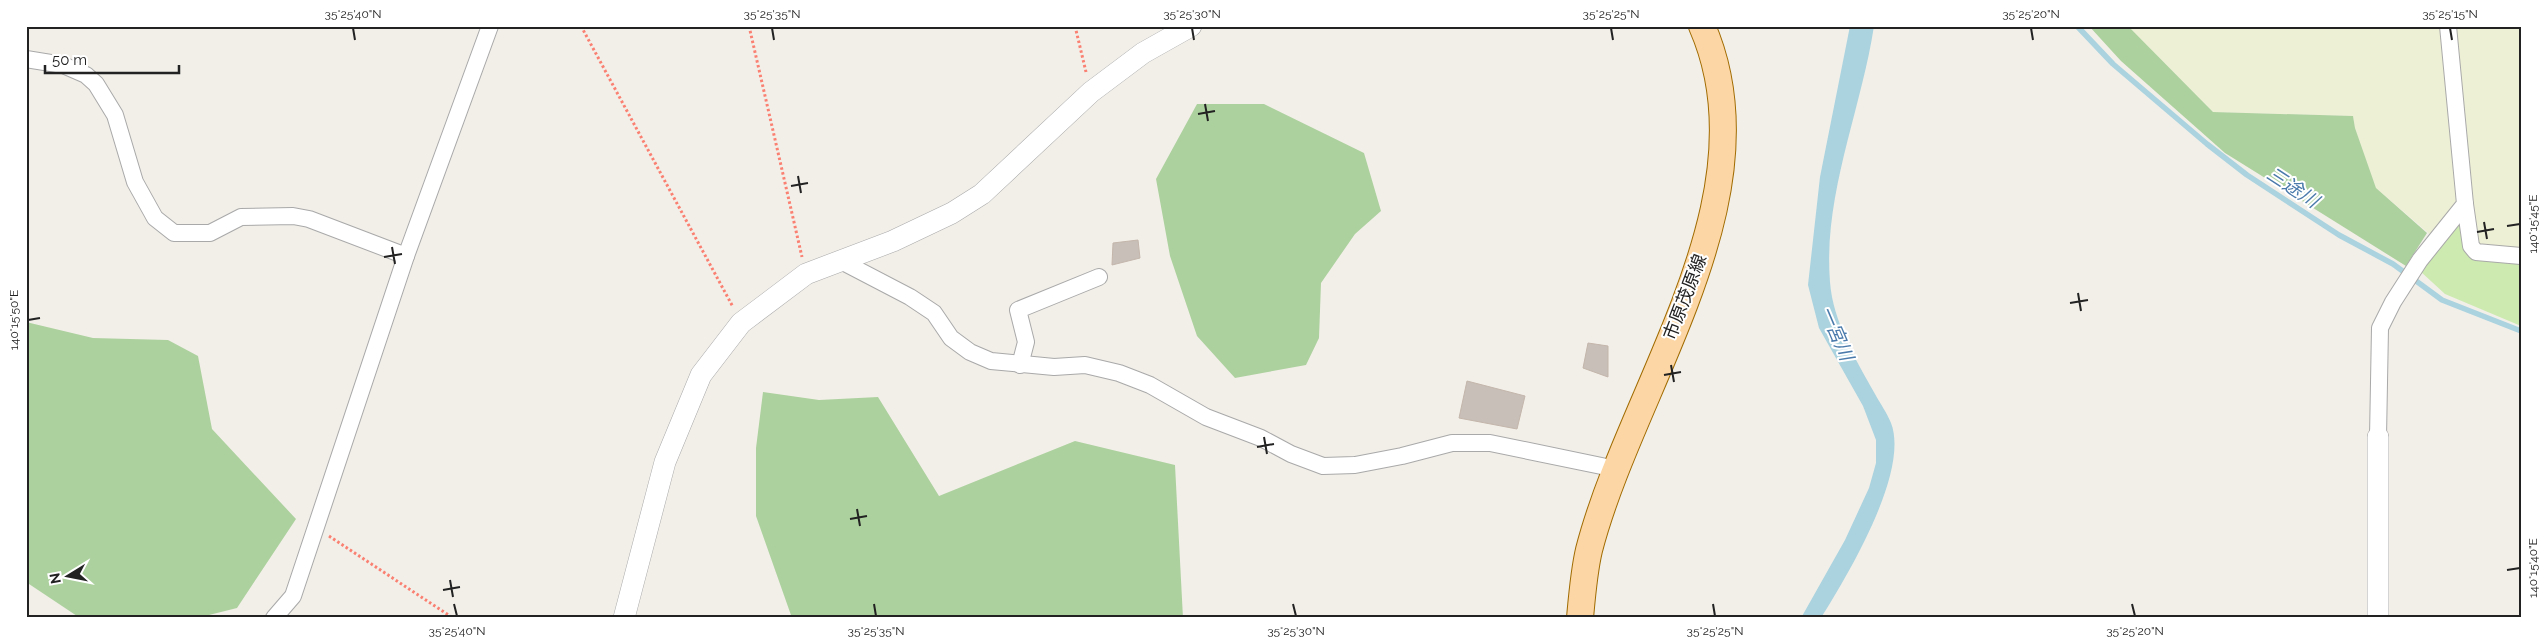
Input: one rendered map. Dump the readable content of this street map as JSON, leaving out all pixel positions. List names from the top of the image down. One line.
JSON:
{"streets":{"main road":["市原茂原線"]},"water":["三途川","一宮川"],"scale_bar":"50 m","north":"left","coordinates":["35°25'40\"N","35°25'35\"N","35°25'30\"N","35°25'25\"N","35°25'20\"N","35°25'15\"N","140°15'45\"E","140°15'50\"E","140°15'40\"E"]}
